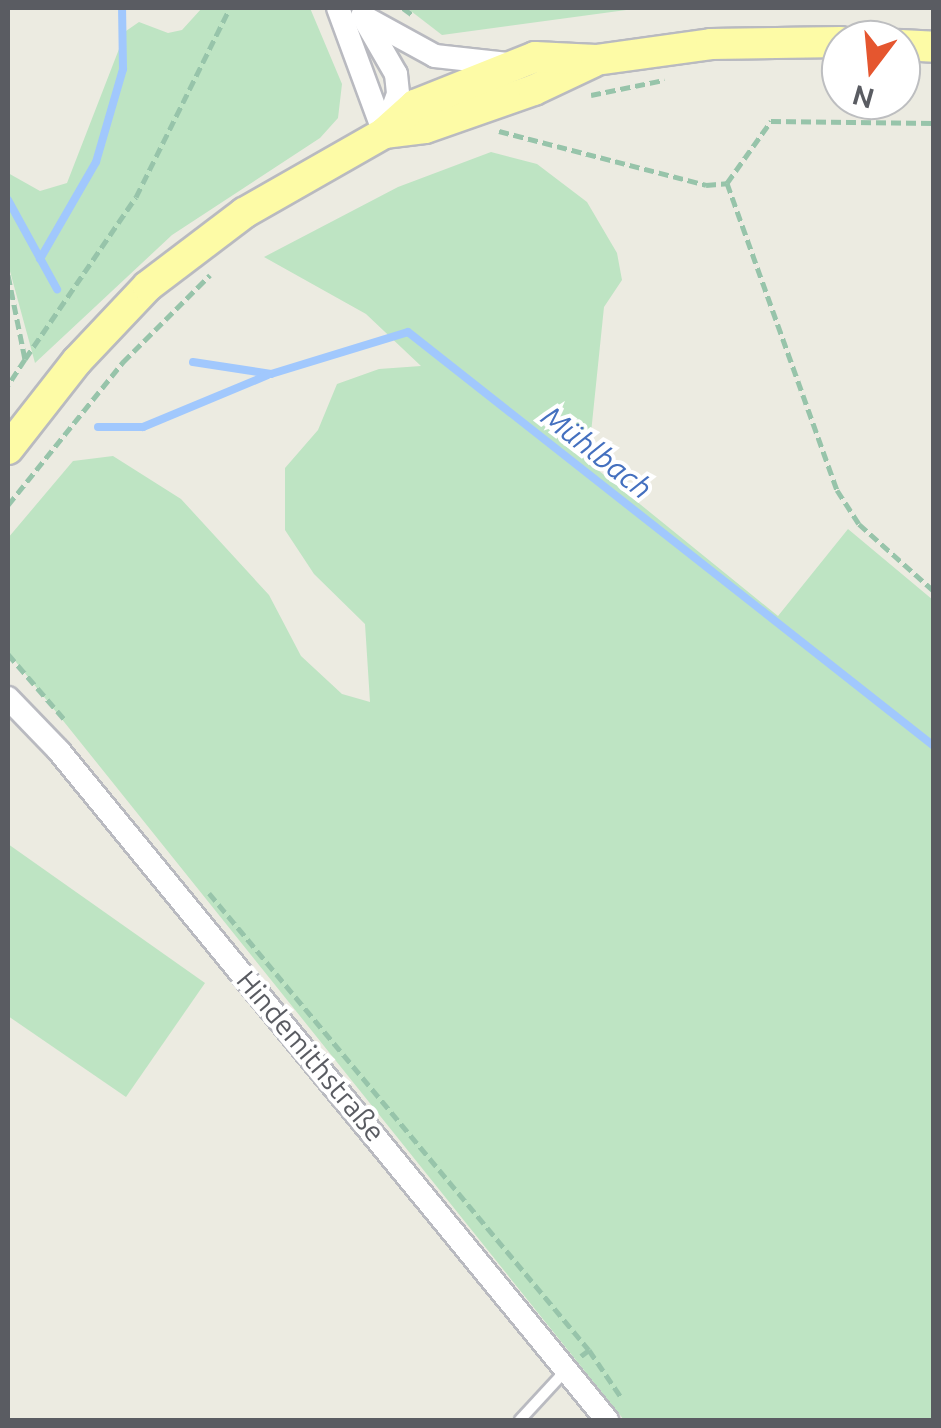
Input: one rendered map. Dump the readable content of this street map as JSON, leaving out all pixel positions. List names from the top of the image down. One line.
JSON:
{"streets":{"street":["Hindemithstraße"]},"water":["Mühlbach"],"north":"bottom"}
